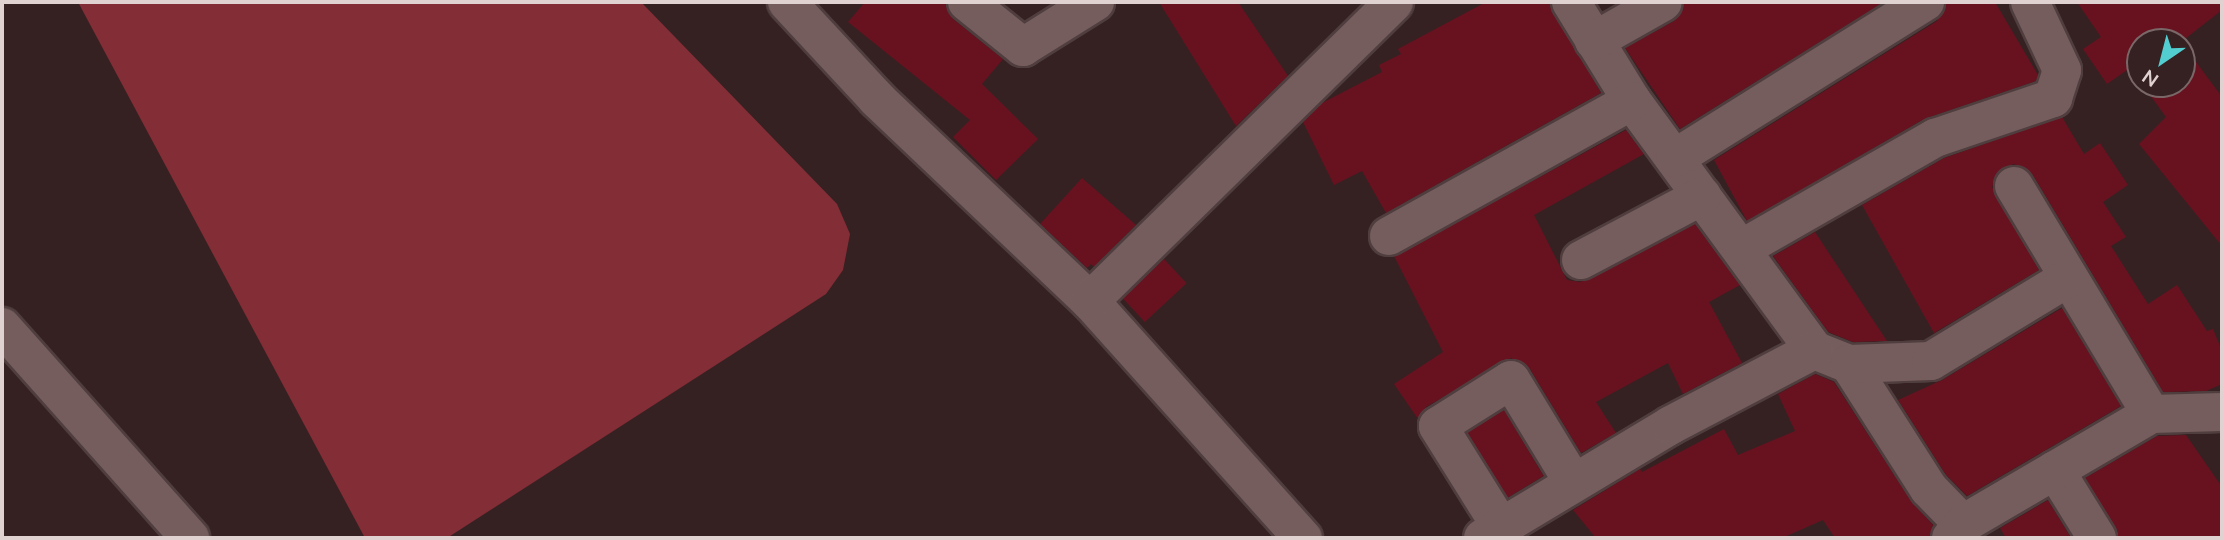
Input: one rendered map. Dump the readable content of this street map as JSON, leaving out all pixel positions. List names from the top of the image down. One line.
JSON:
{"north":"bottom left"}
